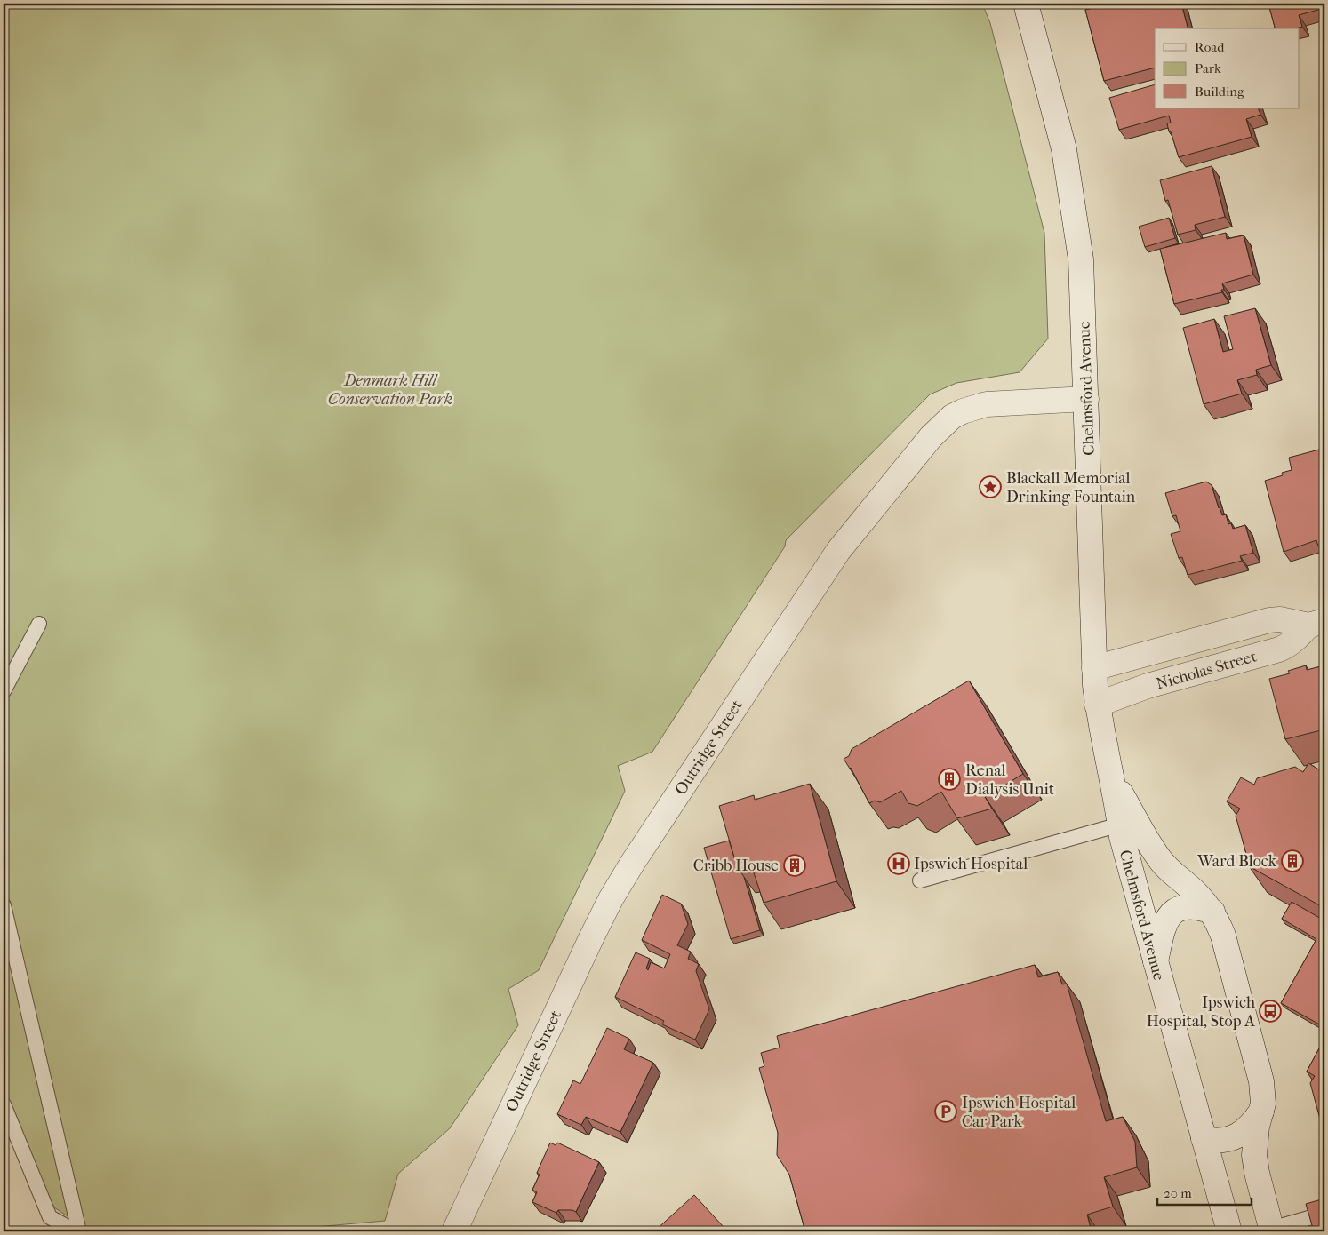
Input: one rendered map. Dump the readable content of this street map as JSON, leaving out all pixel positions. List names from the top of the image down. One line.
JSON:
{"streets":{"street":["Chelmsford Avenue","Nicholas Street","Outridge Street"]},"crossings":[["Chelmsford Avenue","Nicholas Street"],["Chelmsford Avenue","Outridge Street"]],"parks":["Denmark Hill Conservation Park"],"places":{"place":["Blackall Memorial Drinking Fountain"],"building":["Renal Dialysis Unit","Ward Block","Cribb House"],"hospital":["Ipswich Hospital"],"bus stop":["Ipswich Hospital, Stop A"],"parking":["Ipswich Hospital Car Park"]},"legend":["Road","Park","Building"],"scale_bar":"20 m"}
